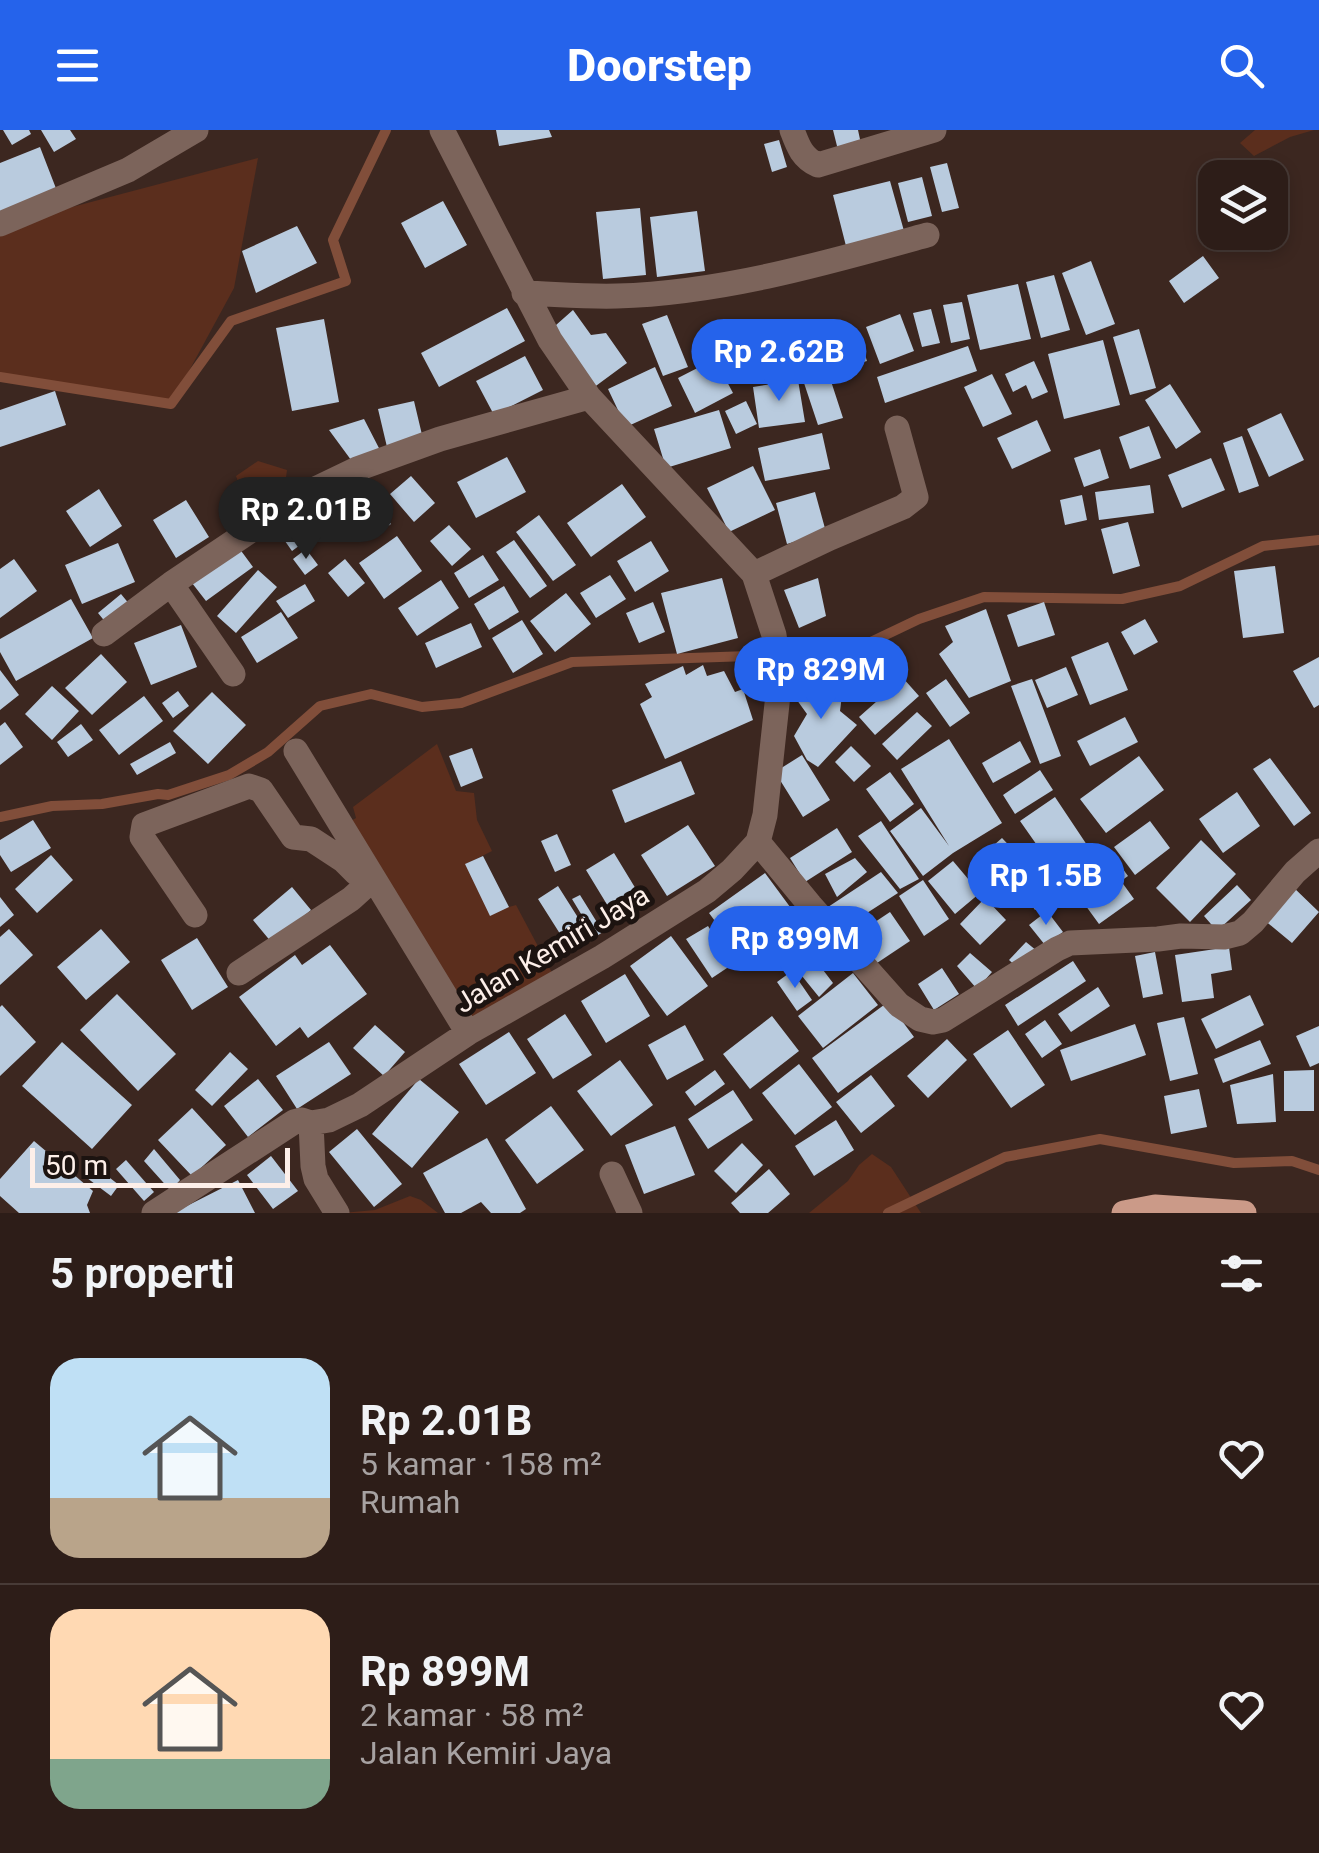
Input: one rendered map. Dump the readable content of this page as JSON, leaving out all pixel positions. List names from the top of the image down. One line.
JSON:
{"streets":{"street":["Jalan Kemiri Jaya"]},"scale_bar":"50 m","page":{"header":"Doorstep","price":["Rp 2.62B","Rp 2.01B","Rp 829M","Rp 1.5B","Rp 899M"],"scale":"50 m","heading":"5 properti","list":[{"name":"Rp 2.01B","note":"5 kamar · 158 m² · Rumah"},{"name":"Rp 899M","note":"2 kamar · 58 m² · Jalan Kemiri Jaya"}]}}
